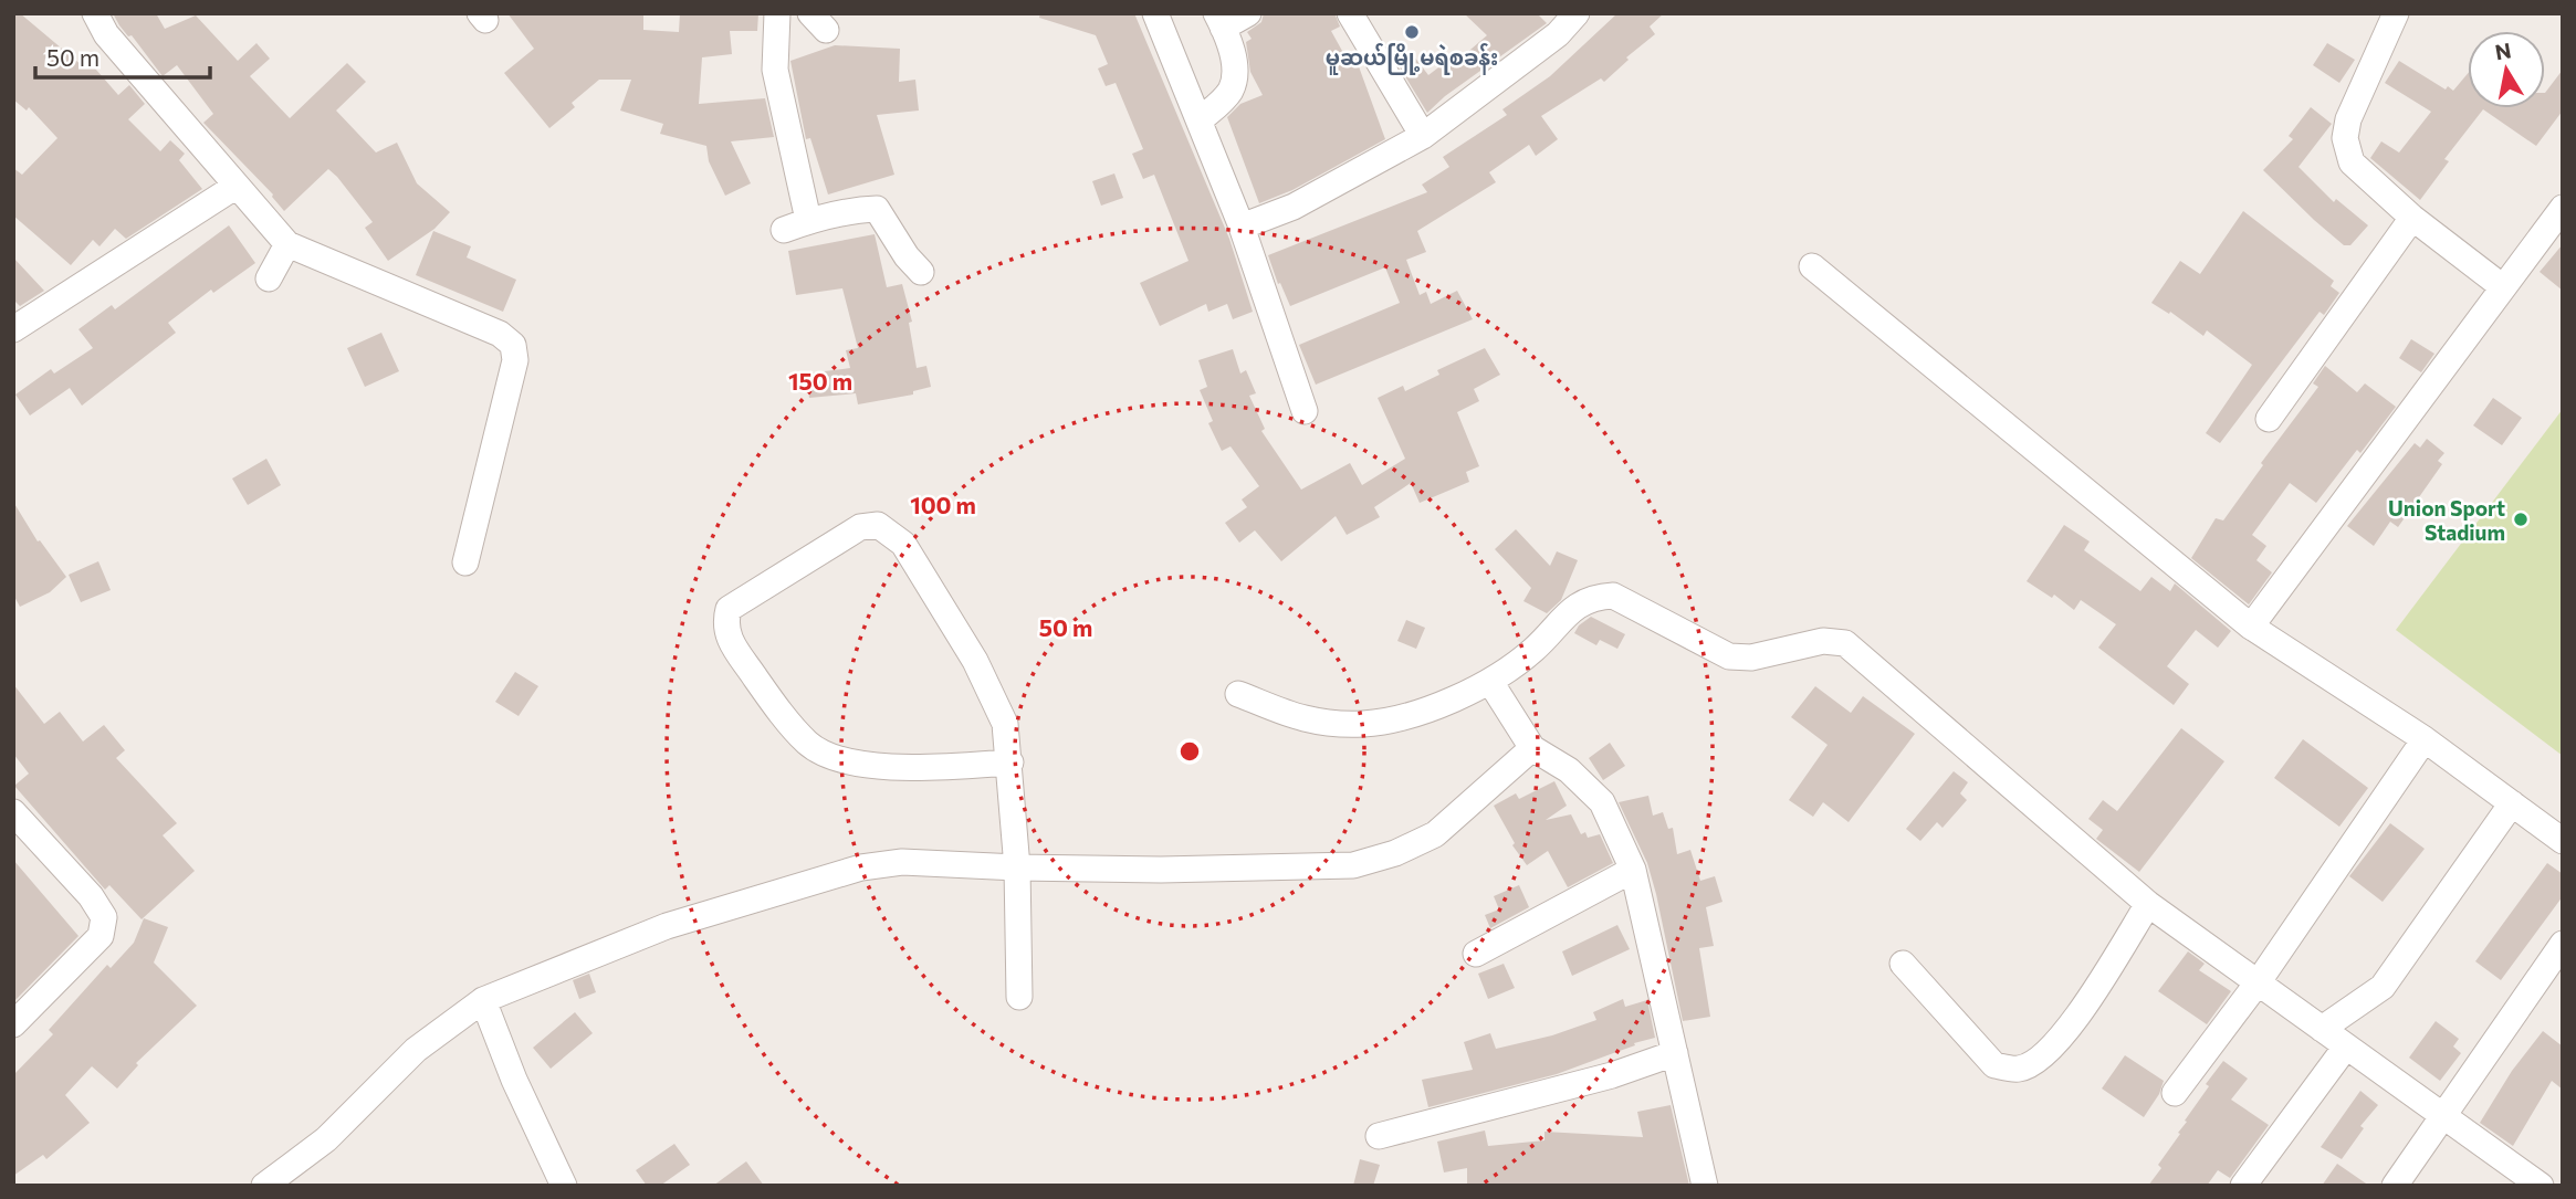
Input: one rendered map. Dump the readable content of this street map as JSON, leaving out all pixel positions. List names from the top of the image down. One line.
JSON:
{"places":["မူဆယ်မြို့မရဲစခန်း","Union Sport Stadium"],"scale_bar":"50 m","north":"top","rings":["150 m","100 m","50 m"]}
